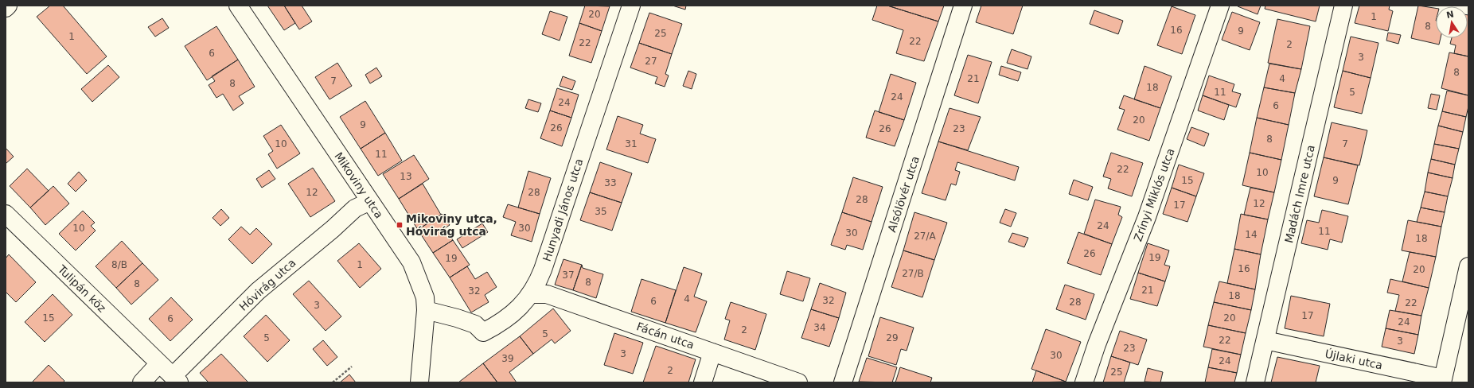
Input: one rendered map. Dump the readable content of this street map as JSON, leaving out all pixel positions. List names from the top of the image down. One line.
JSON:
{"streets":{"street":["Mikoviny utca","Alsólövér utca","Madách Imre utca","Zrínyi Miklós utca","Hunyadi János utca","Hóvirág utca","Tulipán köz","Fácán utca","Újlaki utca"]},"crossings":[["Mikoviny utca","Hunyadi János utca"],["Mikoviny utca","Hóvirág utca"],["Madách Imre utca","Újlaki utca"],["Hunyadi János utca","Fácán utca"],["Hóvirág utca","Tulipán köz"]],"places":{"transit":["Mikoviny utca, Hóvirág utca"]},"house_numbers":["20","1","8","16","9","25","1","22","22","2","6","3","27","8","21","4","7","8","18","11","5","24","24","6","20","9","26","26","23","8","10","31","7","11","22","10","13","15","9","33","12","28","28","12","17","35","24","10","30","11","30","14","27/A","18","26","19","19","8/B","1","16","20","27/B","37","8","8","21","32","18","4","32","6","28","22","3","17","15","20","6","24","34","2","5","5","29","22","3","23","3","30","39","24","2","25"],"north":"top"}
